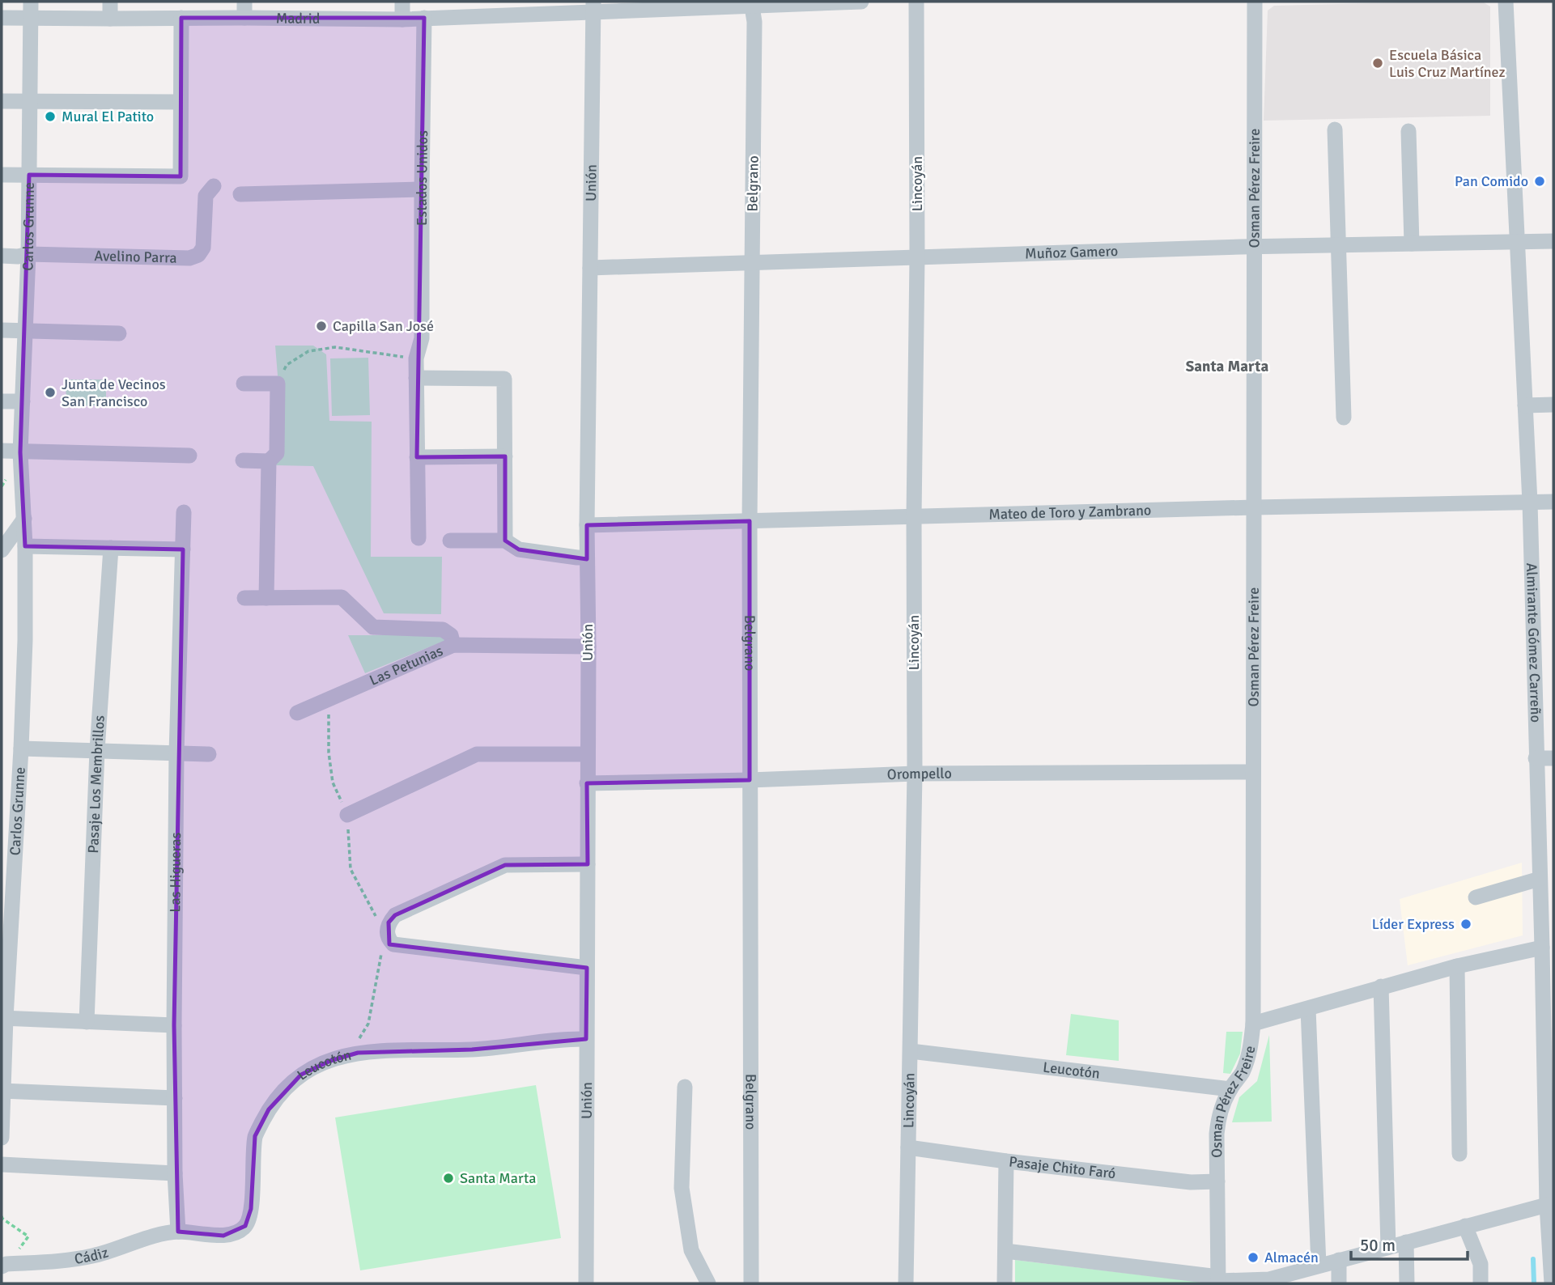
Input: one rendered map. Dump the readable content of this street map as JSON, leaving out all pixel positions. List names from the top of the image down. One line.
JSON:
{"streets":{"street":["Madrid","Estados Unidos","Unión","Belgrano","Lincoyán","Osman Pérez Freire","Carlos Grunne","Muñoz Gamero","Avelino Parra","Mateo de Toro y Zambrano","Almirante Gómez Carreño","Las Petunias","Orompello","Pasaje Los Membrillos","Las Higueras","Leucotón","Pasaje Chito Faró","Cádiz"]},"crossings":[["Madrid","Estados Unidos"],["Madrid","Unión"],["Madrid","Belgrano"],["Madrid","Carlos Grunne"],["Unión","Muñoz Gamero"],["Unión","Mateo de Toro y Zambrano"],["Unión","Las Petunias"],["Unión","Orompello"],["Unión","Leucotón"],["Belgrano","Muñoz Gamero"],["Belgrano","Mateo de Toro y Zambrano"],["Belgrano","Orompello"],["Lincoyán","Muñoz Gamero"],["Lincoyán","Mateo de Toro y Zambrano"],["Lincoyán","Orompello"],["Lincoyán","Leucotón"],["Lincoyán","Pasaje Chito Faró"],["Osman Pérez Freire","Muñoz Gamero"],["Osman Pérez Freire","Mateo de Toro y Zambrano"],["Osman Pérez Freire","Orompello"],["Osman Pérez Freire","Leucotón"],["Osman Pérez Freire","Pasaje Chito Faró"],["Carlos Grunne","Avelino Parra"],["Muñoz Gamero","Almirante Gómez Carreño"],["Mateo de Toro y Zambrano","Almirante Gómez Carreño"],["Las Higueras","Leucotón"],["Las Higueras","Cádiz"],["Leucotón","Cádiz"]],"districts":["Santa Marta"],"places":["Escuela Básica Luis Cruz Martínez","Mural El Patito","Pan Comido","Capilla San José","Junta de Vecinos San Francisco","Líder Express","Santa Marta","Almacén"],"scale_bar":"50 m"}
